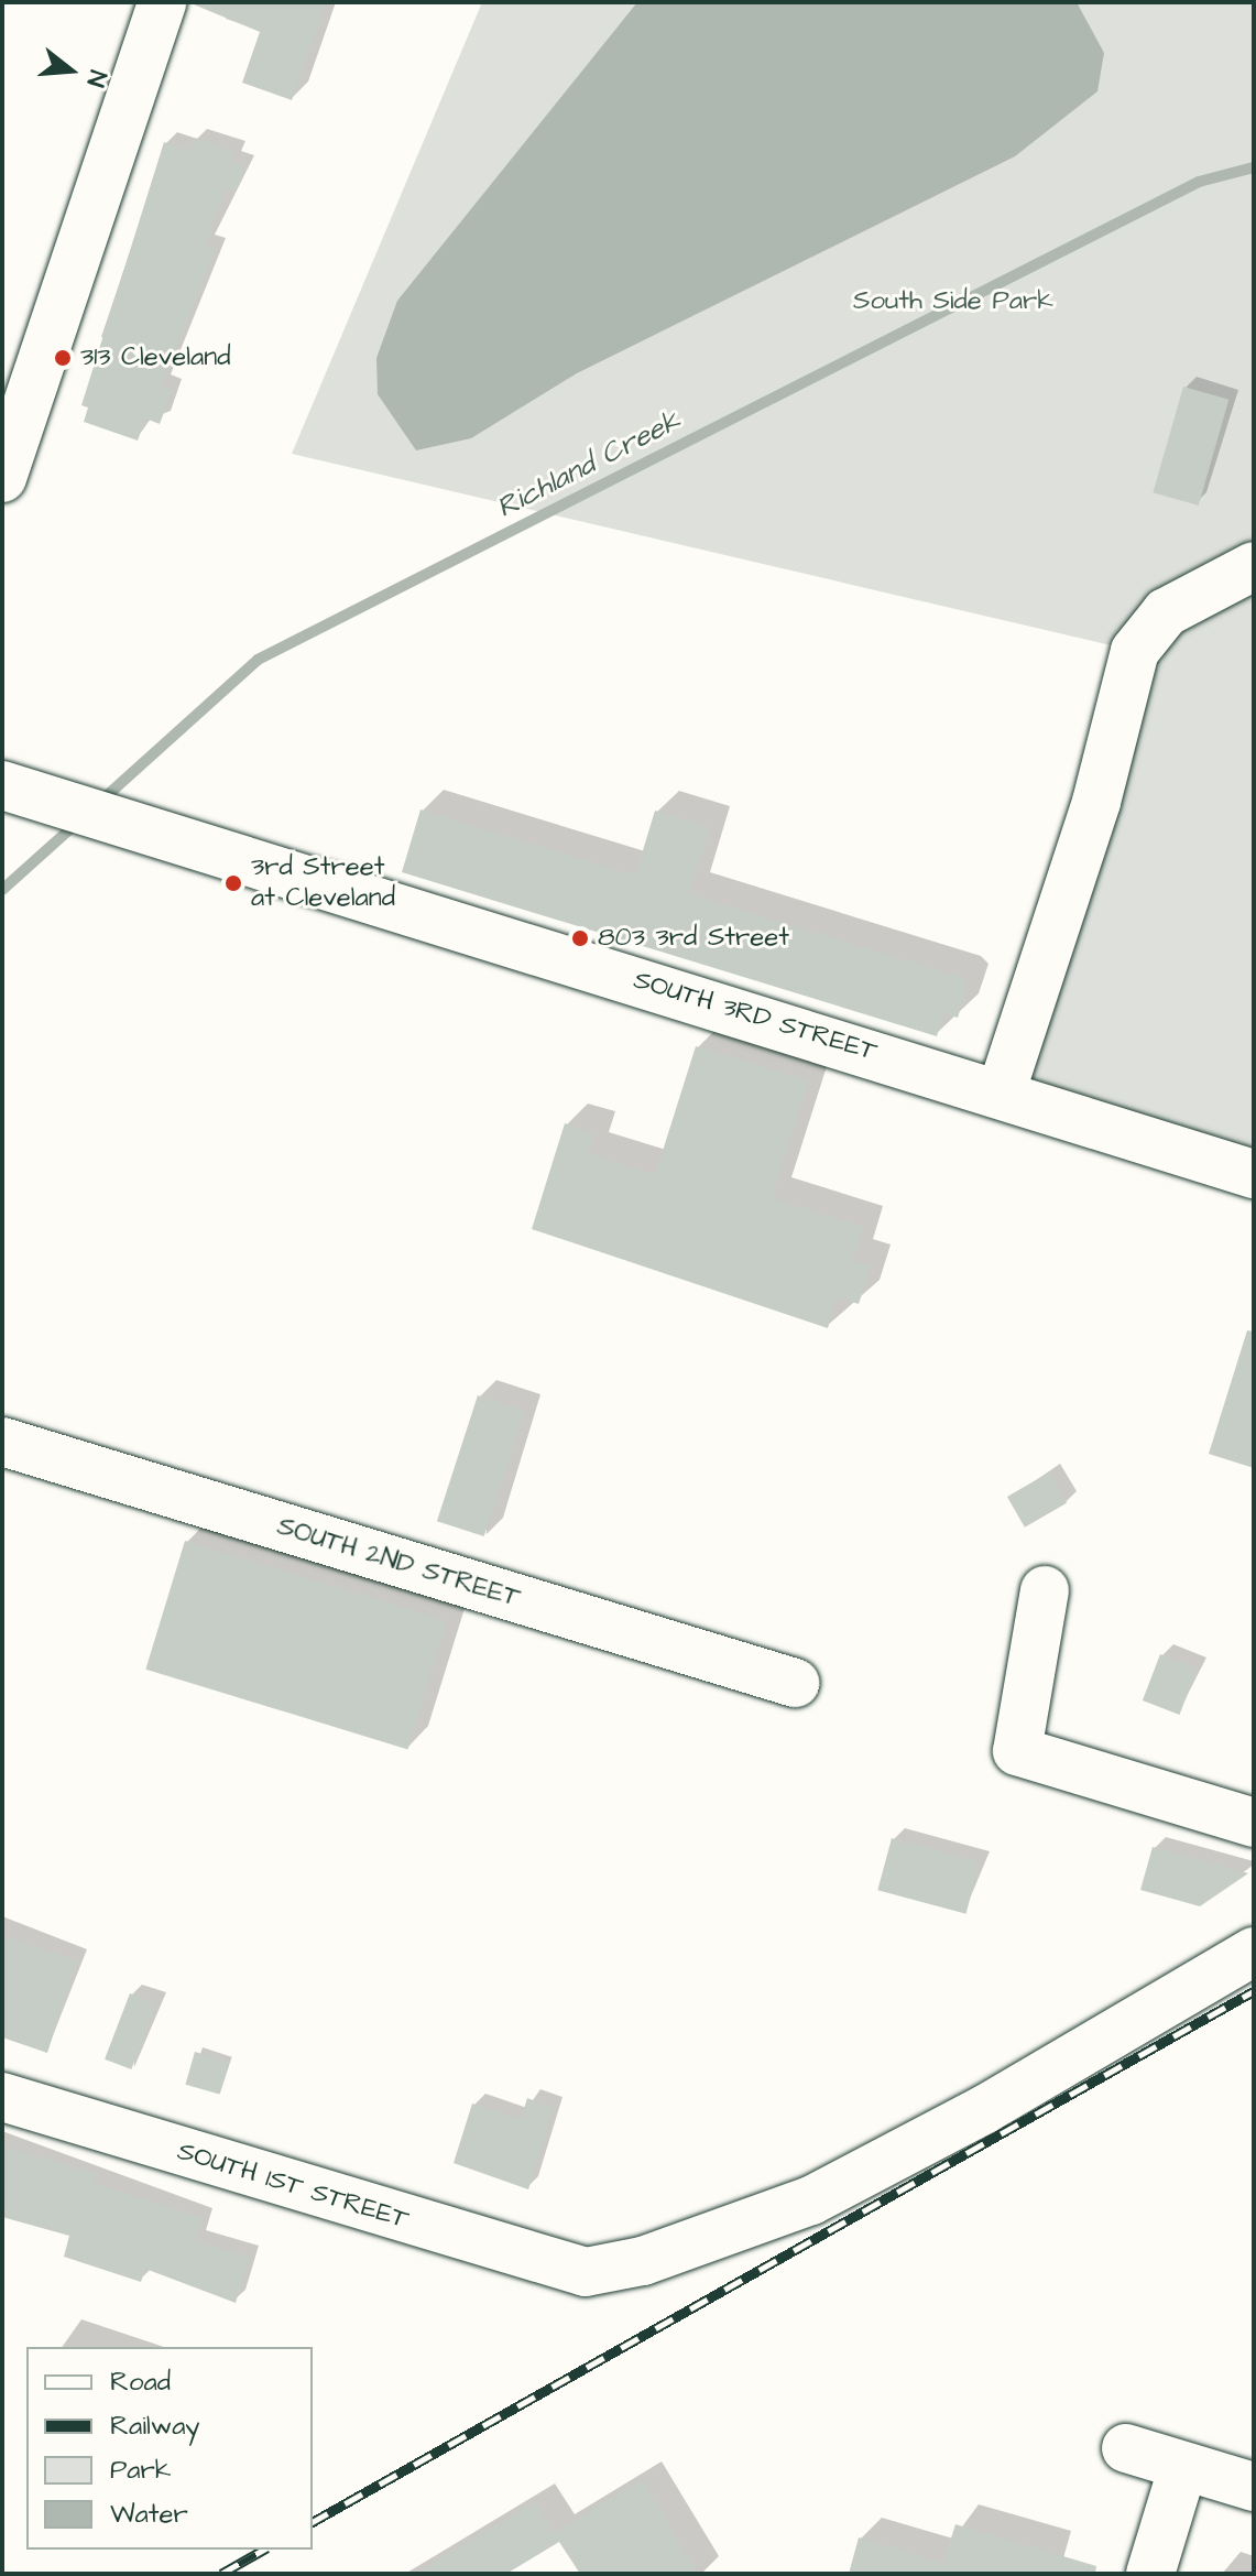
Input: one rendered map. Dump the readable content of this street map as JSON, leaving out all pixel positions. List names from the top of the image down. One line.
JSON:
{"streets":{"street":["SOUTH 3RD STREET","SOUTH 2ND STREET","SOUTH 1ST STREET"]},"water":["Richland Creek"],"parks":["South Side Park"],"places":["313 Cleveland","3rd Street at Cleveland","803 3rd Street"],"legend":["Road","Railway","Park","Water"],"north":"right"}
